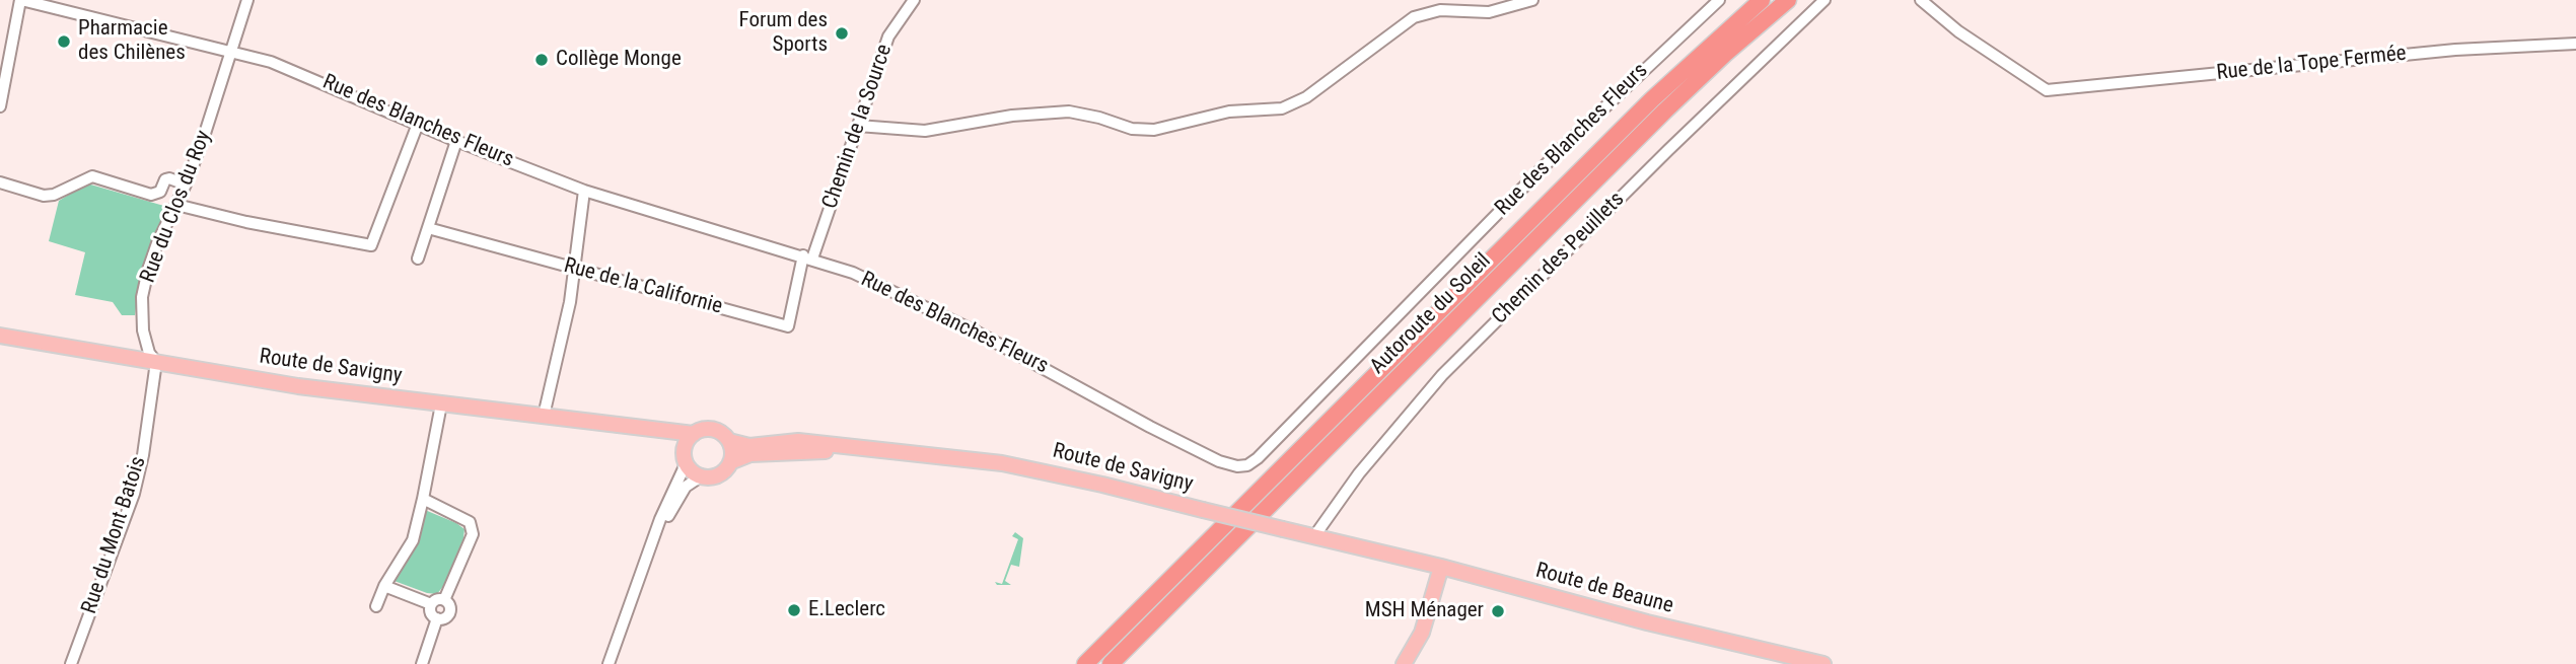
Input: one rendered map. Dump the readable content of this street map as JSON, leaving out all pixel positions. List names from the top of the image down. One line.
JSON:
{"streets":{"highway":["Autoroute du Soleil"],"main road":["Route de Savigny","Route de Beaune"],"street":["Rue de la Tope Fermée","Rue des Blanches Fleurs","Chemin de la Source","Rue du Clos du Roy","Chemin des Peuillets","Rue de la Californie","Rue du Mont Batois"]},"crossings":[["Rue des Blanches Fleurs","Chemin de la Source"],["Rue des Blanches Fleurs","Rue du Clos du Roy"],["Rue des Blanches Fleurs","Rue de la Californie"],["Chemin de la Source","Rue de la Californie"],["Rue du Clos du Roy","Route de Savigny"],["Rue du Clos du Roy","Rue du Mont Batois"],["Chemin des Peuillets","Route de Savigny"],["Route de Savigny","Rue du Mont Batois"],["Route de Savigny","Route de Beaune"]],"places":["Forum des Sports","Pharmacie des Chilènes","Collège Monge","E.Leclerc","MSH Ménager"]}
